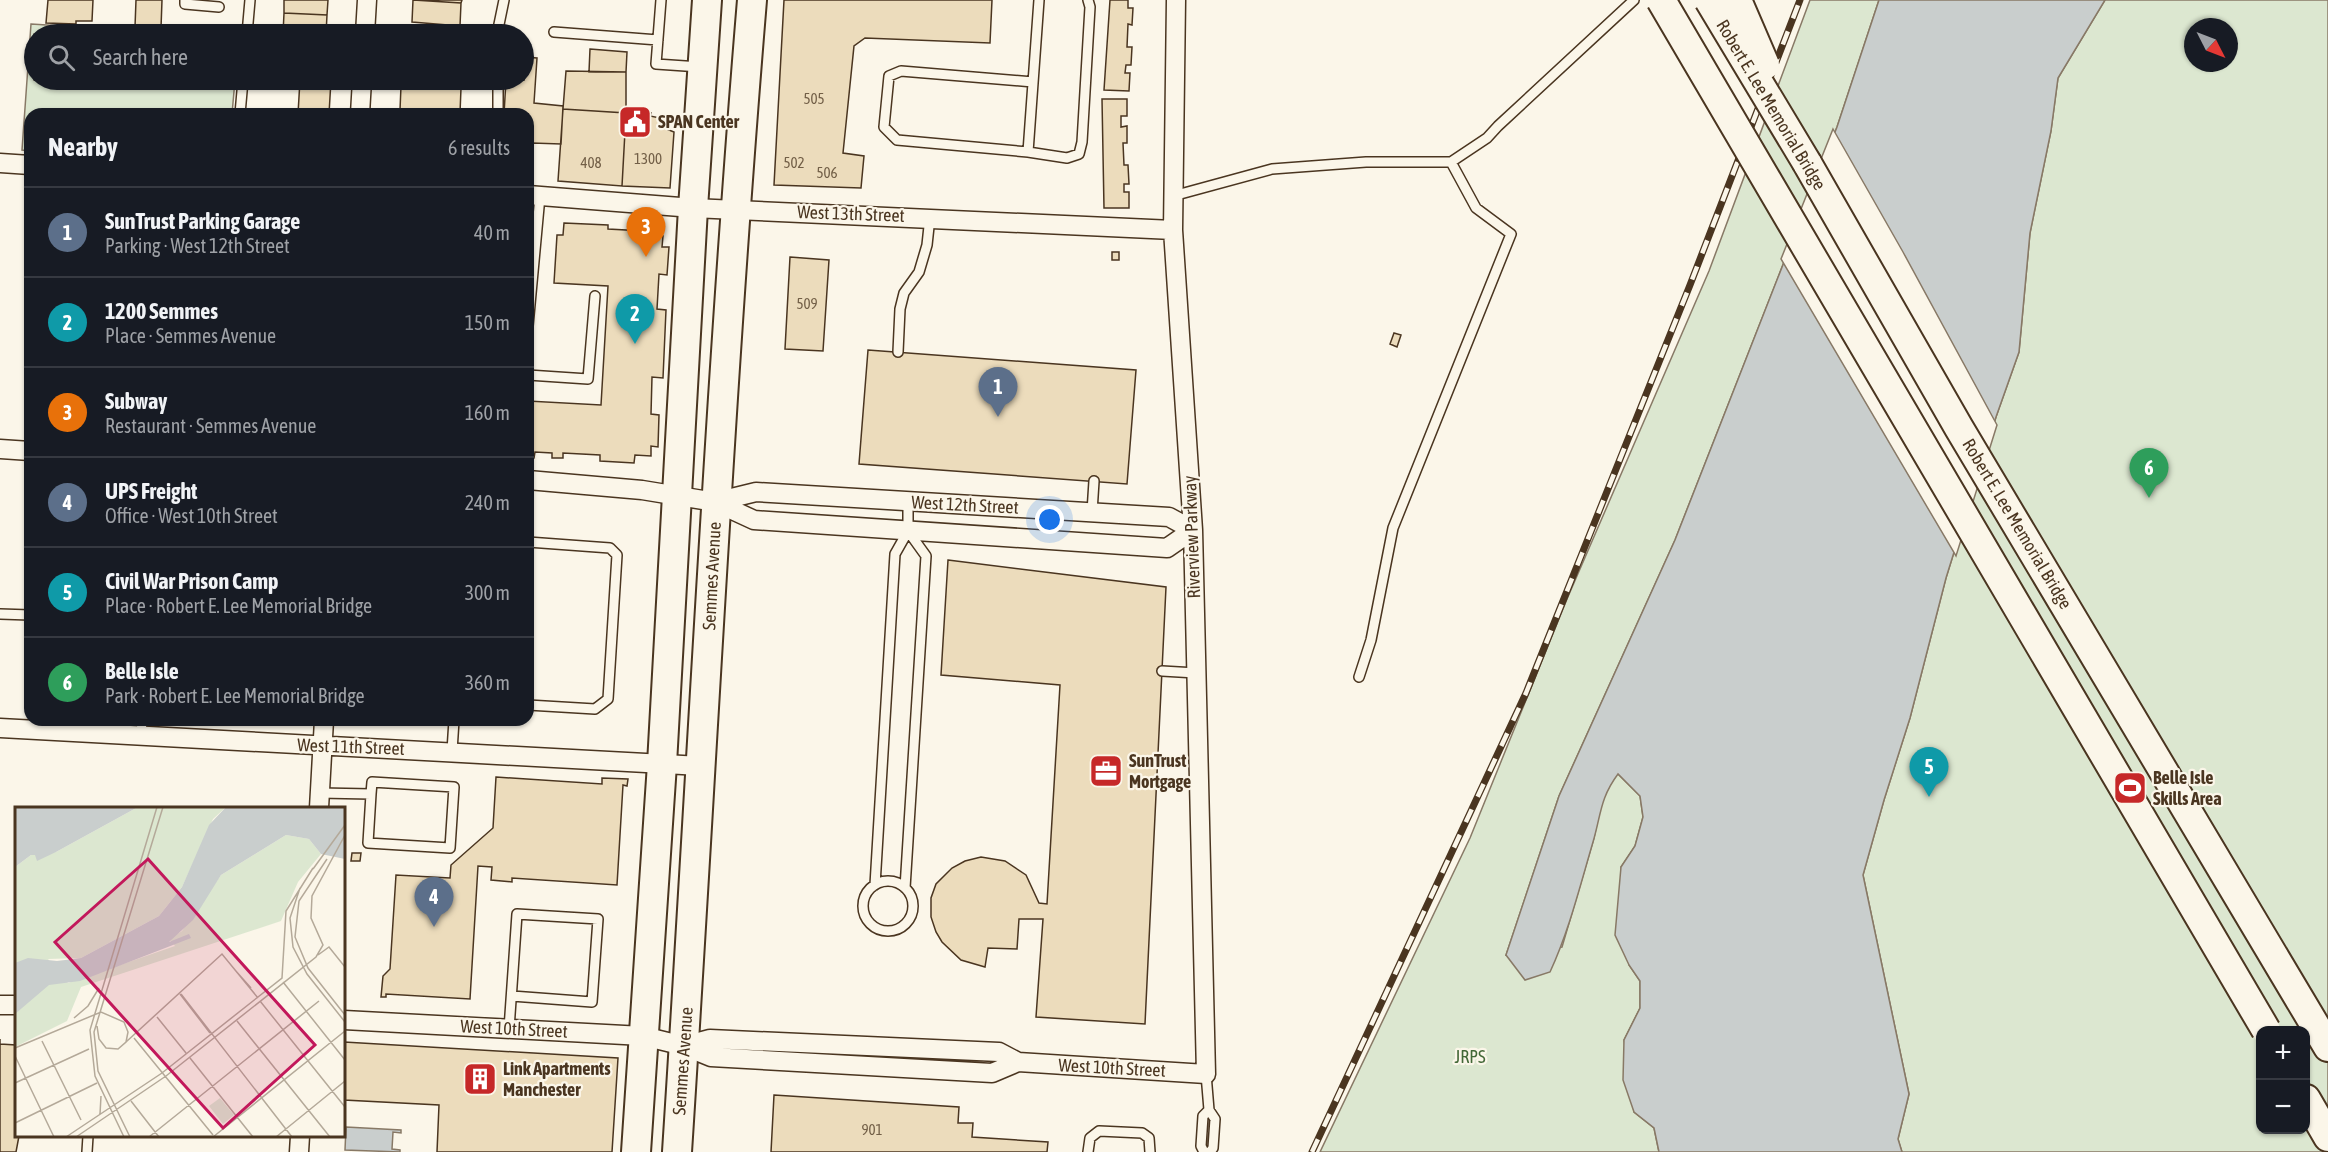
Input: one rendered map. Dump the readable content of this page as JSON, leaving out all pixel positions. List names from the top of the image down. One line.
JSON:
{"streets":{"main road":["Robert E. Lee Memorial Bridge","Semmes Avenue"],"street":["West 13th Street","West 12th Street","Riverview Parkway","West 11th Street","West 10th Street"]},"crossings":[["West 13th Street","Riverview Parkway"],["West 13th Street","Semmes Avenue"],["West 12th Street","Riverview Parkway"],["West 12th Street","Semmes Avenue"],["Riverview Parkway","West 10th Street"],["Semmes Avenue","West 11th Street"],["Semmes Avenue","West 10th Street"]],"parks":["JRPS"],"places":{"public building":["SPAN Center"],"office":["SunTrust Mortgage"],"sports":["Belle Isle Skills Area"],"building":["Link Apartments Manchester"]},"house_numbers":["505","1300","408","502","506","509","901"],"north":"bottom right","page":{"search":"Search here","heading":["Nearby","6 results"],"list":[{"mark":"1","name":"SunTrust Parking Garage","note":"Parking · West 12th Street","value":"40 m"},{"mark":"2","name":"1200 Semmes","note":"Place · Semmes Avenue","value":"150 m"},{"mark":"3","name":"Subway","note":"Restaurant · Semmes Avenue","value":"160 m"},{"mark":"4","name":"UPS Freight","note":"Office · West 10th Street","value":"240 m"},{"mark":"5","name":"Civil War Prison Camp","note":"Place · Robert E. Lee Memorial Bridge","value":"300 m"},{"mark":"6","name":"Belle Isle","note":"Park · Robert E. Lee Memorial Bridge","value":"360 m"}],"pins":["3","2","1","6","5","4"],"map_buttons":["+","−"]}}
